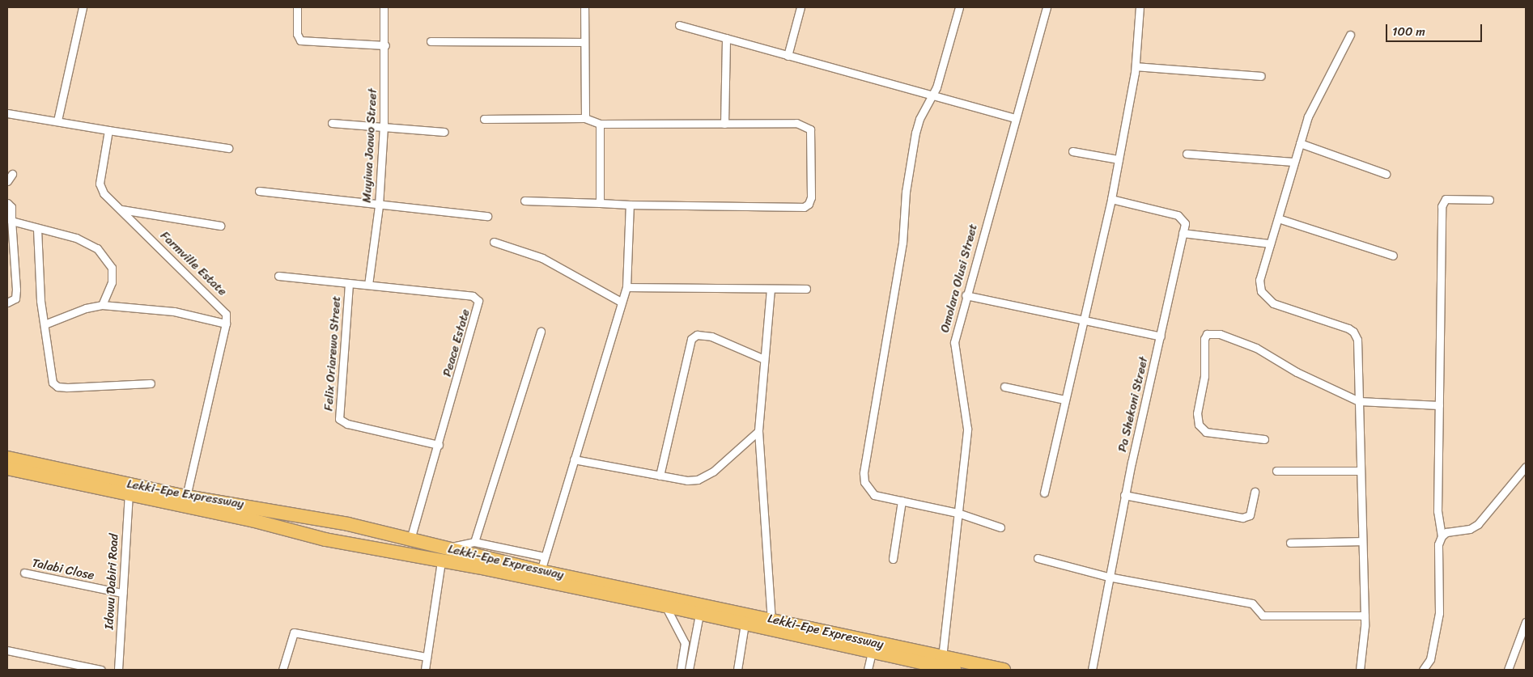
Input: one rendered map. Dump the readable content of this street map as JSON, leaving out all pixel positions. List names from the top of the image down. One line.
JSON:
{"streets":{"highway":["Lekki-Epe Expressway"],"street":["Muyiwa Joawo Street","Farmville Estate","Omolara Olusi Street","Peace Estate","Felix Oriarewo Street","Pa Shekoni Street","Talabi Close","Idowu Dabiri Road"]},"crossings":[["Muyiwa Joawo Street","Peace Estate"],["Omolara Olusi Street","Lekki-Epe Expressway"],["Peace Estate","Felix Oriarewo Street"],["Peace Estate","Lekki-Epe Expressway"],["Lekki-Epe Expressway","Idowu Dabiri Road"],["Talabi Close","Idowu Dabiri Road"]],"scale_bar":"100 m"}
